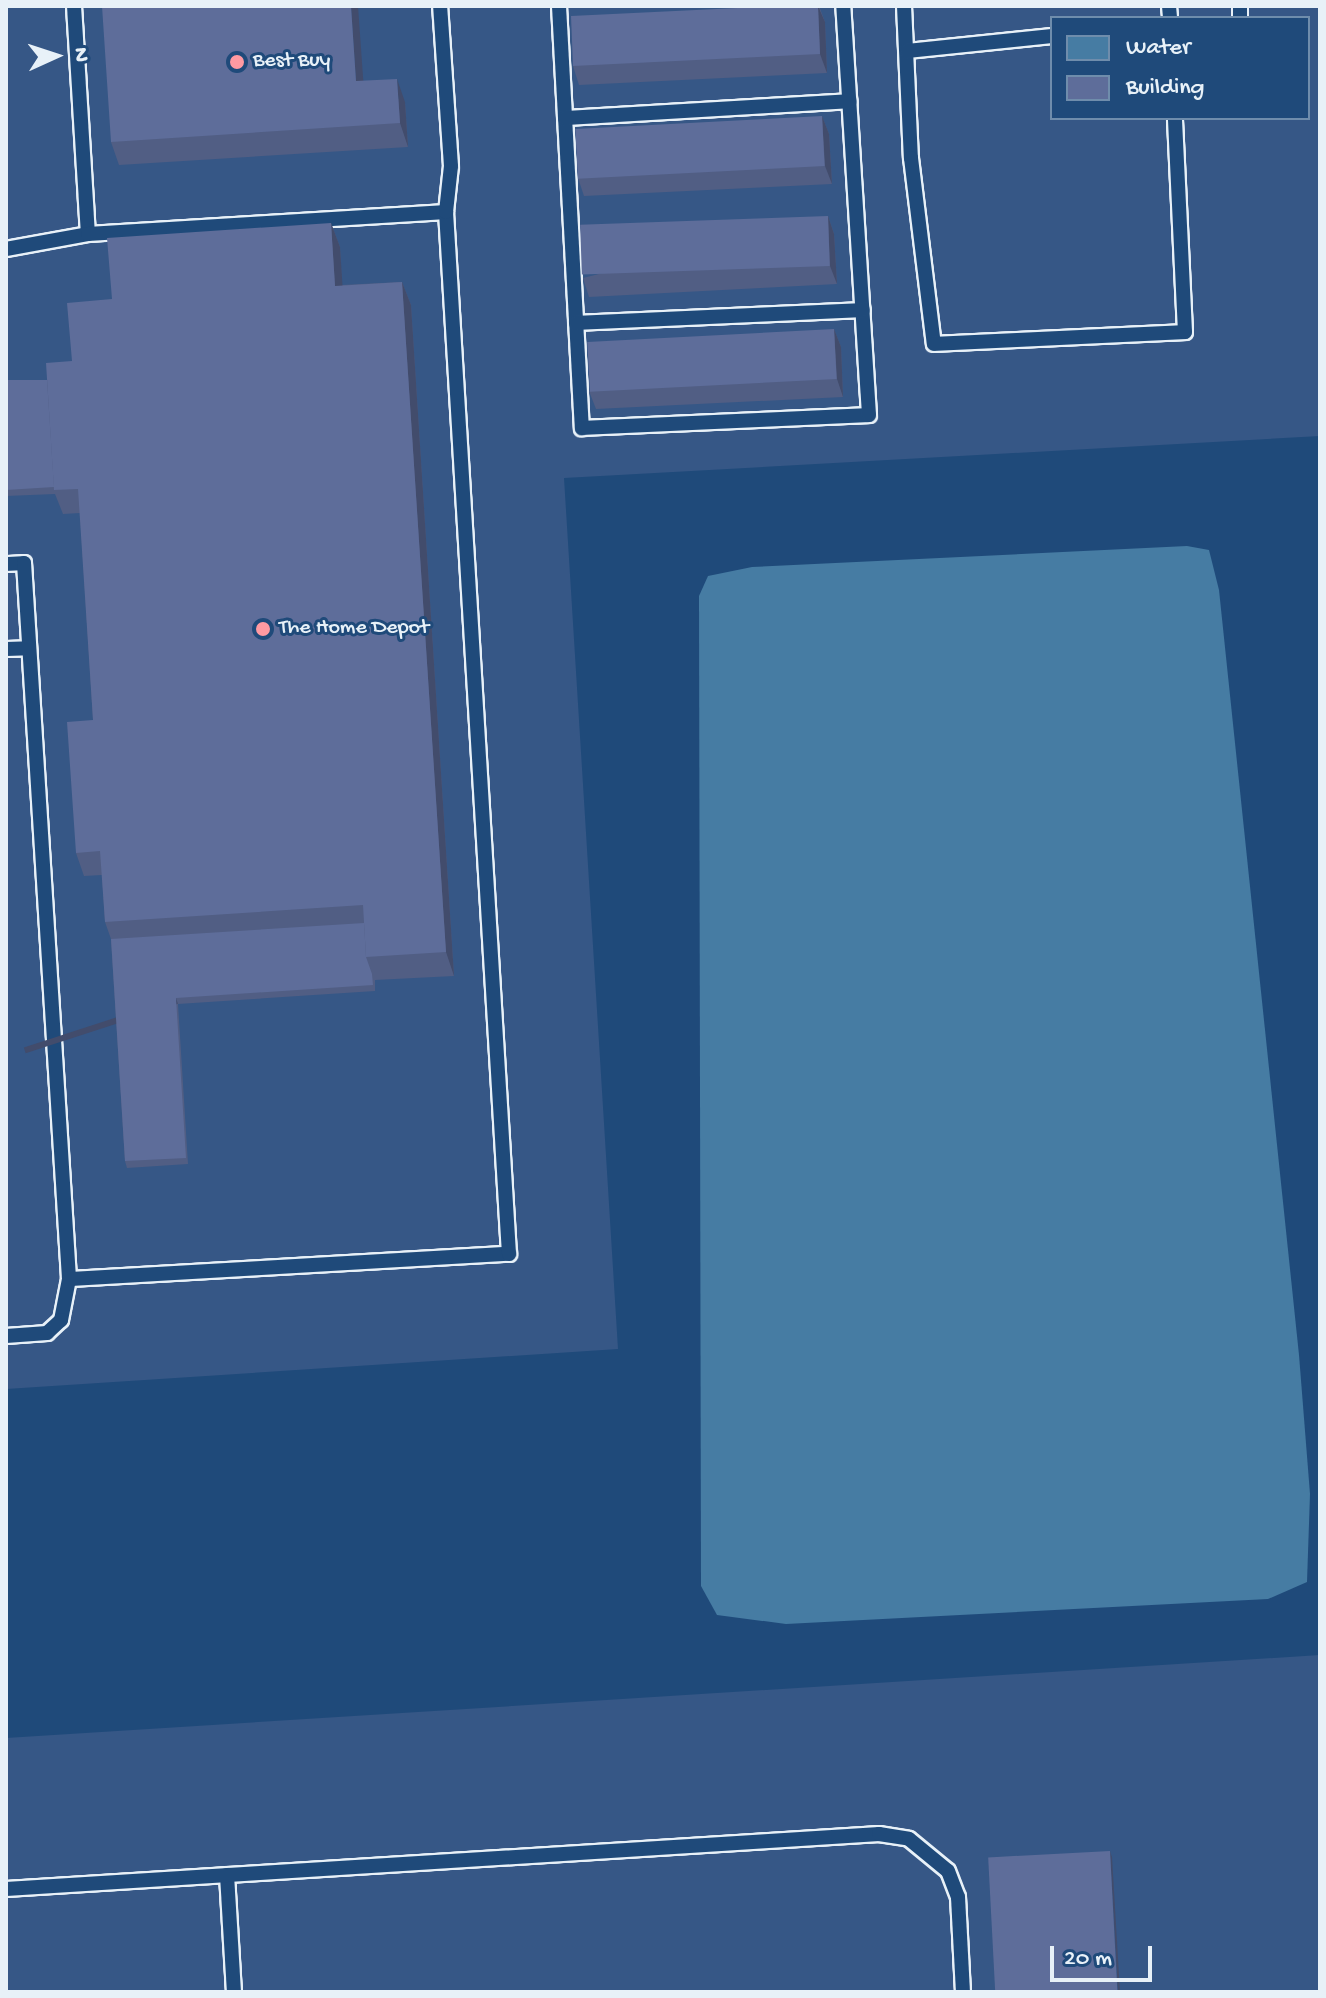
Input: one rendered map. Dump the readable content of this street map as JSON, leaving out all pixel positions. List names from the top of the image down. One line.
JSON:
{"places":["Best Buy","The Home Depot"],"legend":["Water","Building"],"scale_bar":"20 m","north":"right"}
